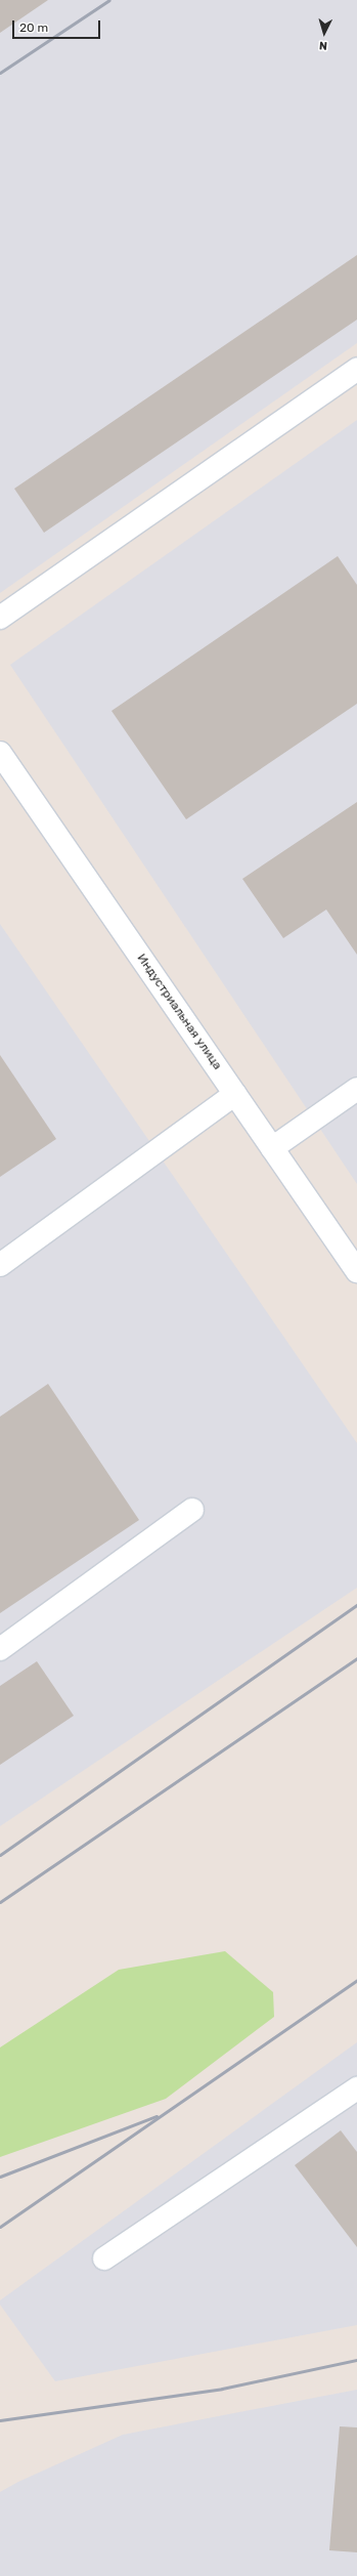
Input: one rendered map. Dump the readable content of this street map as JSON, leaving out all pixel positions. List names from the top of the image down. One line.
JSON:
{"streets":{"street":["Индустриальная улица"]},"scale_bar":"20 m","north":"bottom"}
